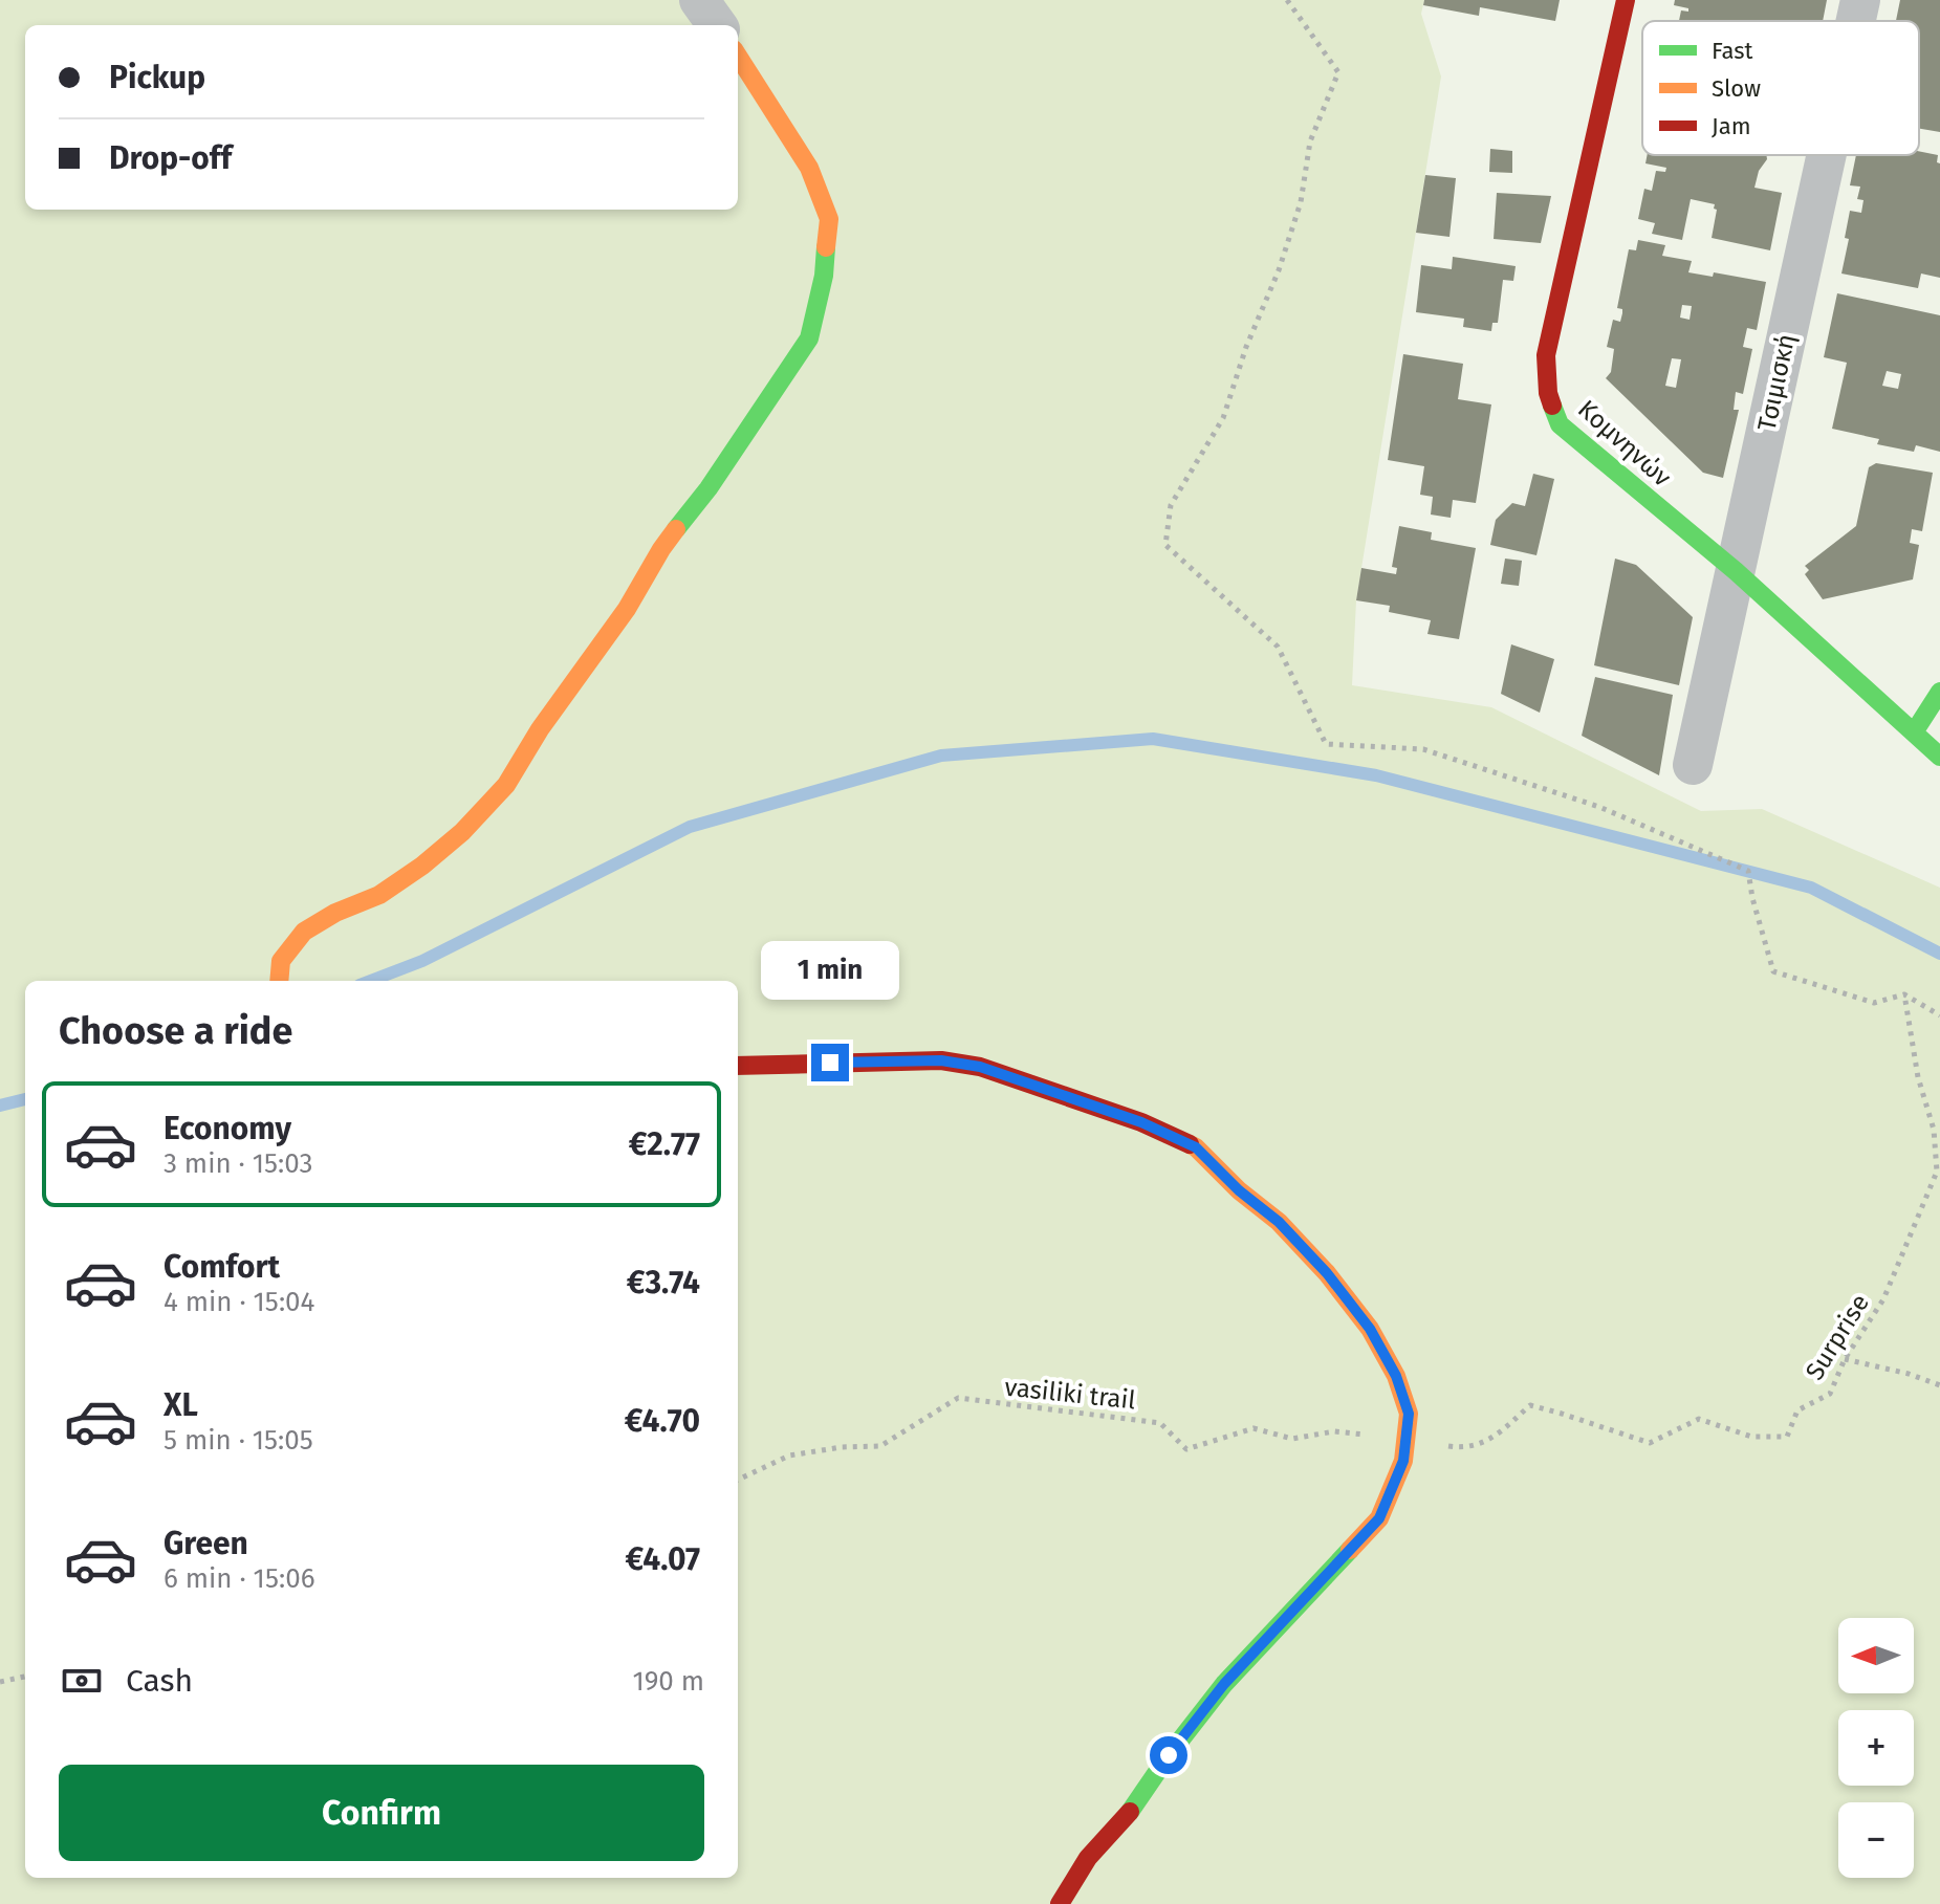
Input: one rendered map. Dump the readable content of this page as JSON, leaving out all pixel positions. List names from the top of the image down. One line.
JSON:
{"streets":{"street":["Τσιμισκή","Κομνηνών"],"path":["Surprise","vasiliki trail"]},"crossings":[["Τσιμισκή","Κομνηνών"],["Surprise","vasiliki trail"]],"legend":["Fast","Slow","Jam"],"north":"left","page":{"banner":["Pickup","Drop-off"],"bubble":"1 min","heading":"Choose a ride","list":[{"name":"Economy","note":"3 min · 15:03","value":"€2.77"},{"name":"Comfort","note":"4 min · 15:04","value":"€3.74"},{"name":"XL","note":"5 min · 15:05","value":"€4.70"},{"name":"Green","note":"6 min · 15:06","value":"€4.07"}],"map_buttons":["+","−"],"pay":["Cash","190 m"],"buttons":"Confirm"}}
